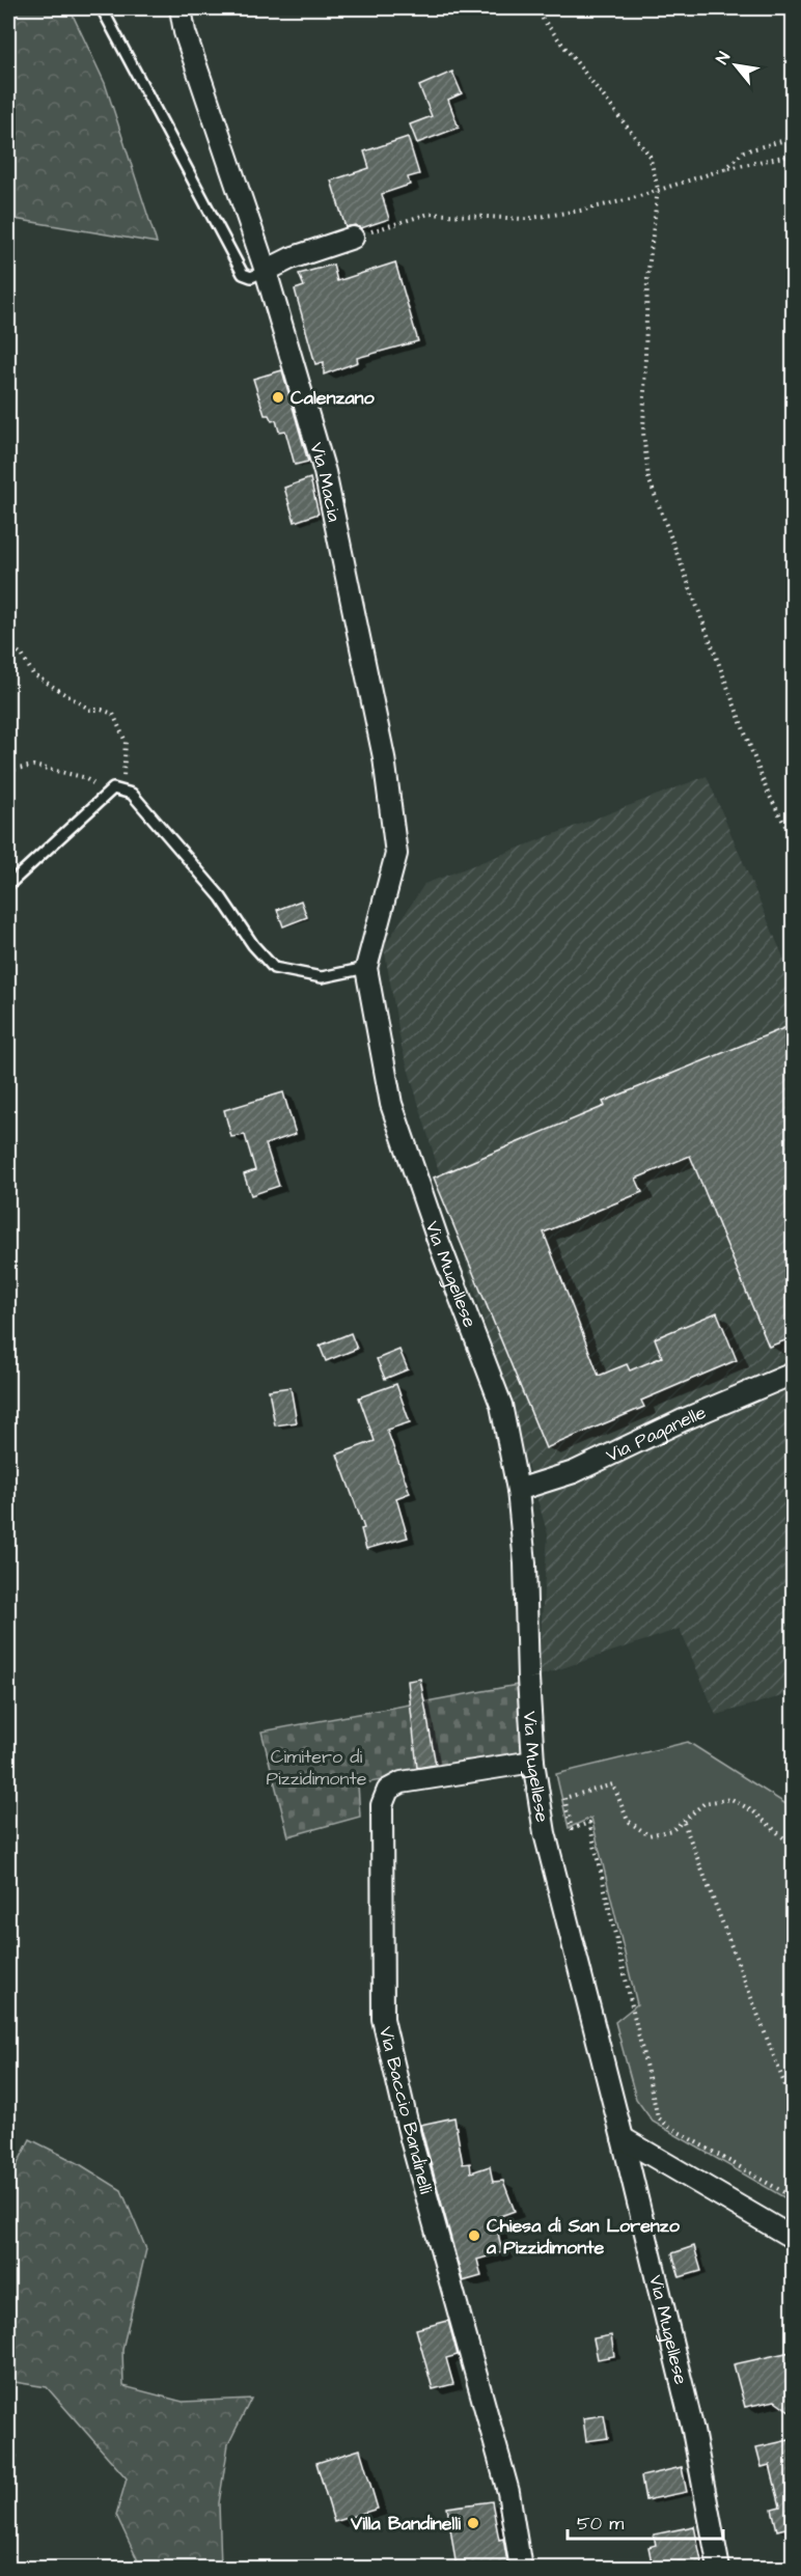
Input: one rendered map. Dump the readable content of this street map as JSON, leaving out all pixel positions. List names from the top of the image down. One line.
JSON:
{"streets":{"street":["Via Macia","Via Mugellese","Via Paganelle","Via Baccio Bandinelli"]},"crossings":[["Via Macia","Via Mugellese"],["Via Mugellese","Via Paganelle"],["Via Mugellese","Via Baccio Bandinelli"]],"parks":["Cimitero di Pizzidimonte"],"places":["Calenzano","Chiesa di San Lorenzo a Pizzidimonte","Villa Bandinelli"],"scale_bar":"50 m","north":"top left"}
